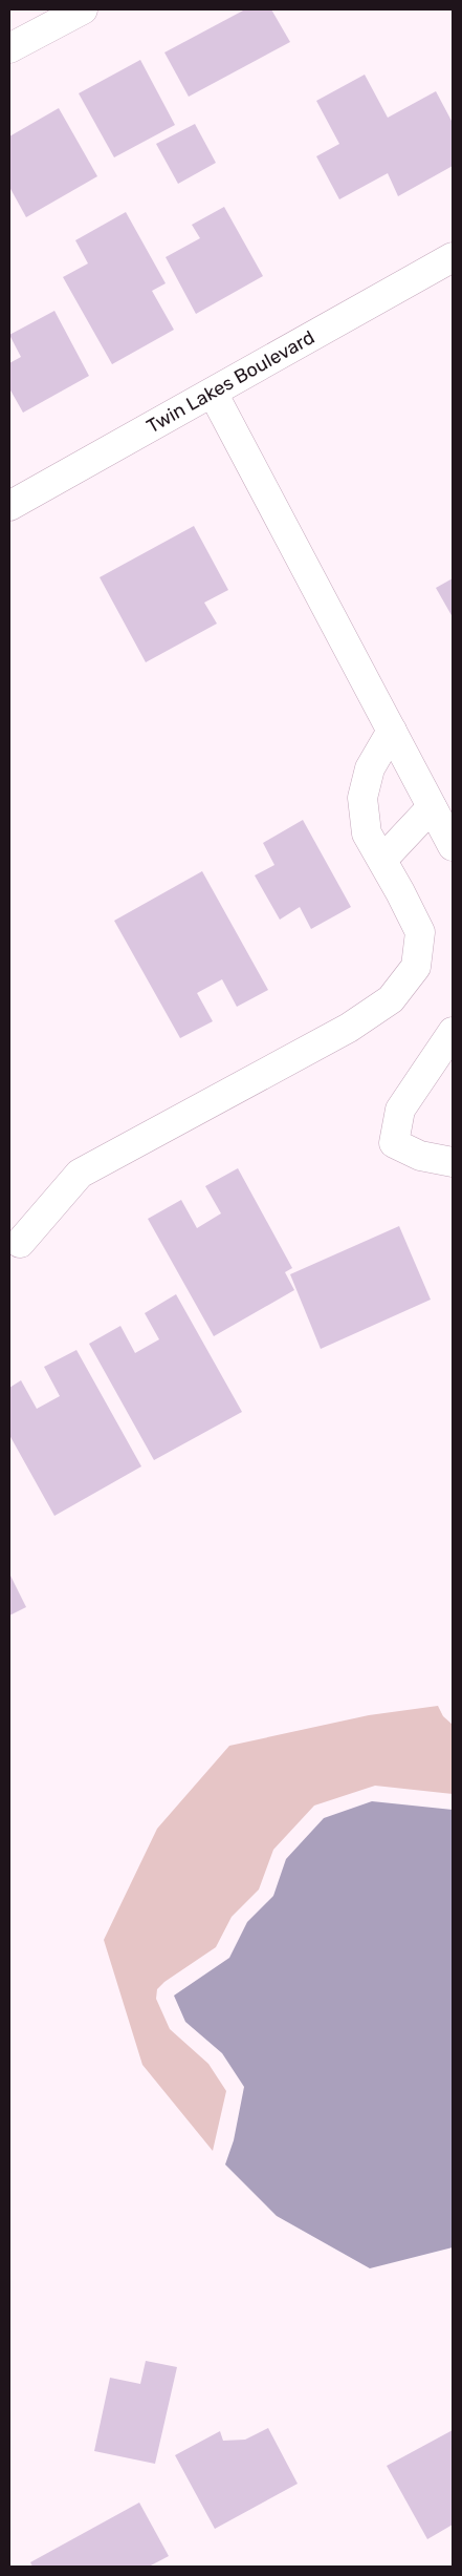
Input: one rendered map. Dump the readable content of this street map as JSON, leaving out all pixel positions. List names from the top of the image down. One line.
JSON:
{"streets":{"street":["Twin Lakes Boulevard"]}}
